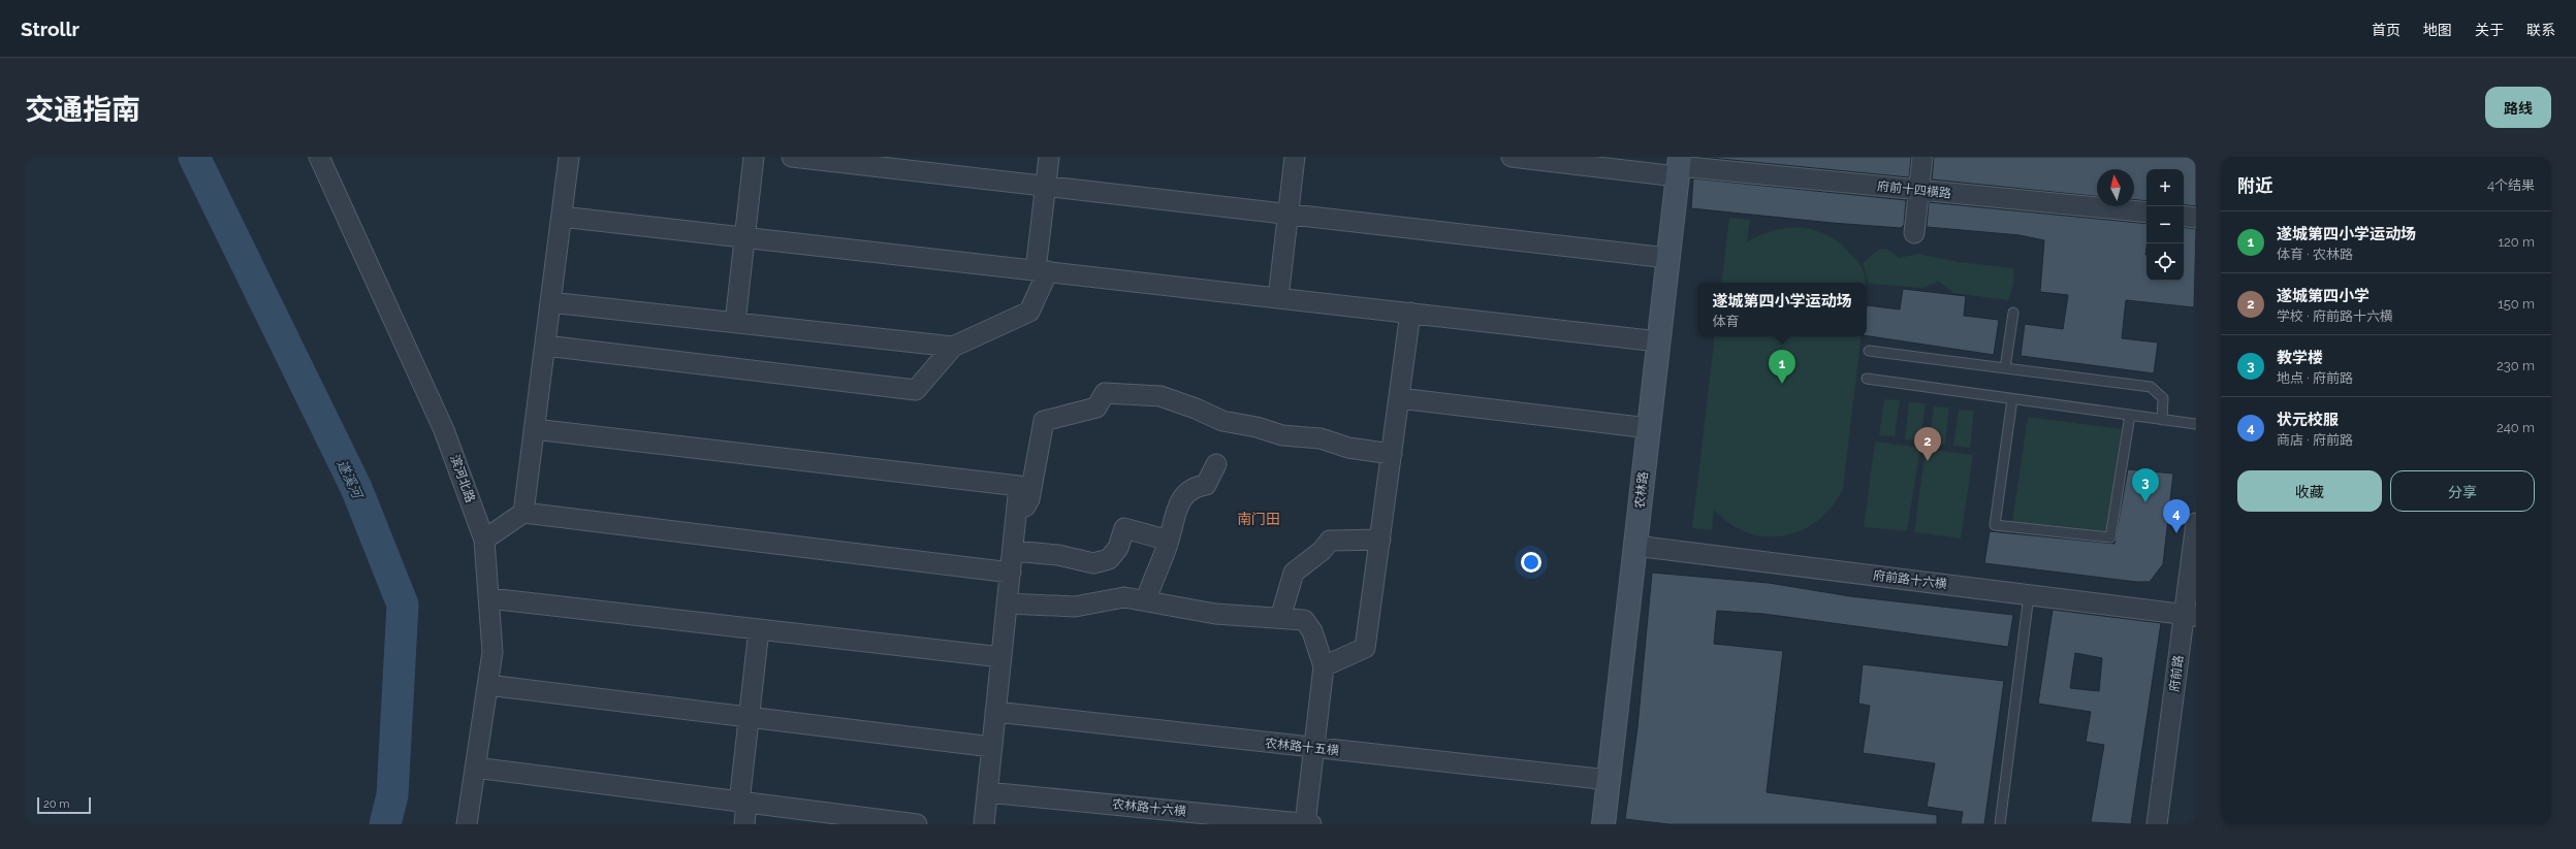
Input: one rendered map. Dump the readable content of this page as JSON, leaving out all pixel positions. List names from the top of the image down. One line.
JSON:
{"streets":{"street":["府前十四横路","滨河北路","农林路","府前路十六横","府前路","农林路十五横","农林路十六横"]},"crossings":[["府前十四横路","农林路"],["农林路","府前路十六横"],["农林路","农林路十五横"],["府前路十六横","府前路"]],"districts":["南门田"],"water":["遂溪河"],"scale_bar":"20 m","north":"top","page":{"header":"Strollr","nav":["首页","地图","关于","联系"],"title":"交通指南","buttons":["路线",["收藏","分享"]],"heading":["附近","4个结果"],"map_buttons":["+","−"],"list":[{"mark":"1","name":"遂城第四小学运动场","note":"体育 · 农林路","value":"120 m"},{"mark":"2","name":"遂城第四小学","note":"学校 · 府前路十六横","value":"150 m"},{"mark":"3","name":"教学楼","note":"地点 · 府前路","value":"230 m"},{"mark":"4","name":"状元校服","note":"商店 · 府前路","value":"240 m"}],"popup":["遂城第四小学运动场","体育"],"pins":["1","2","3","4"],"scale":"20 m"}}
